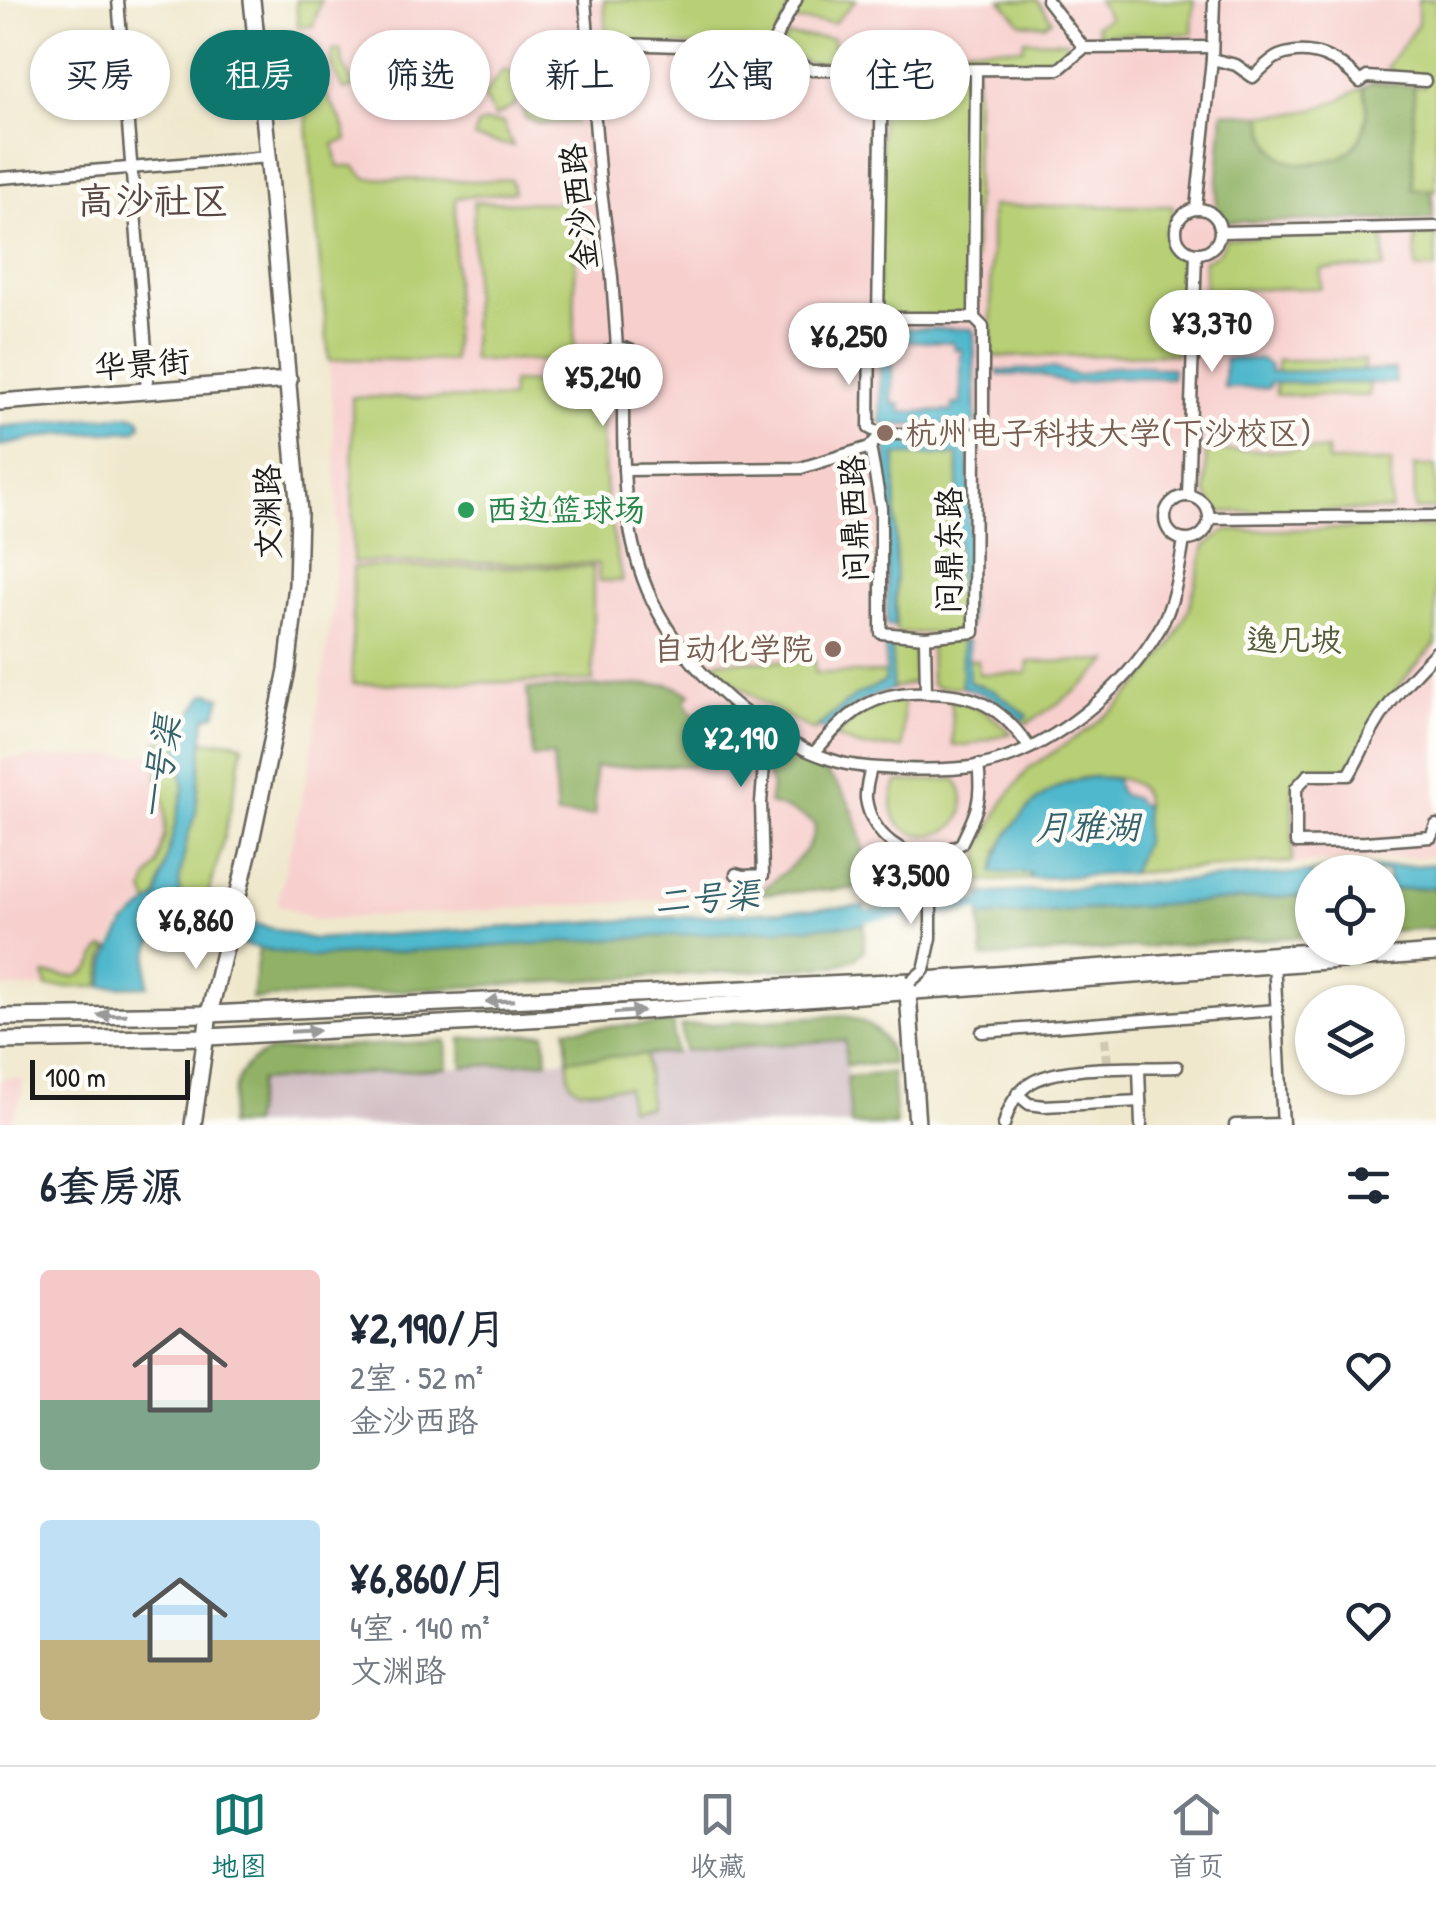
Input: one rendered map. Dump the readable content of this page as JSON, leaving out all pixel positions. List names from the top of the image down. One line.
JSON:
{"streets":{"main road":["华景街","文渊路"],"street":["金沙西路","问鼎西路","问鼎东路"]},"crossings":[["华景街","文渊路"],["问鼎西路","问鼎东路"]],"districts":["高沙社区"],"water":["一号渠","月雅湖","二号渠"],"parks":["逸凡坡"],"places":["杭州电子科技大学(下沙校区)","西边篮球场","自动化学院"],"scale_bar":"100 m","page":{"chip":["买房","租房","筛选","新上","公寓","住宅"],"price":["¥3,370","¥6,250","¥5,240","¥2,190","¥3,500","¥6,860"],"scale":"100 m","heading":"6套房源","list":[{"name":"¥2,190/月","note":"2室 · 52 m² · 金沙西路"},{"name":"¥6,860/月","note":"4室 · 140 m² · 文渊路"}],"tabs":["地图","收藏","首页"]}}
